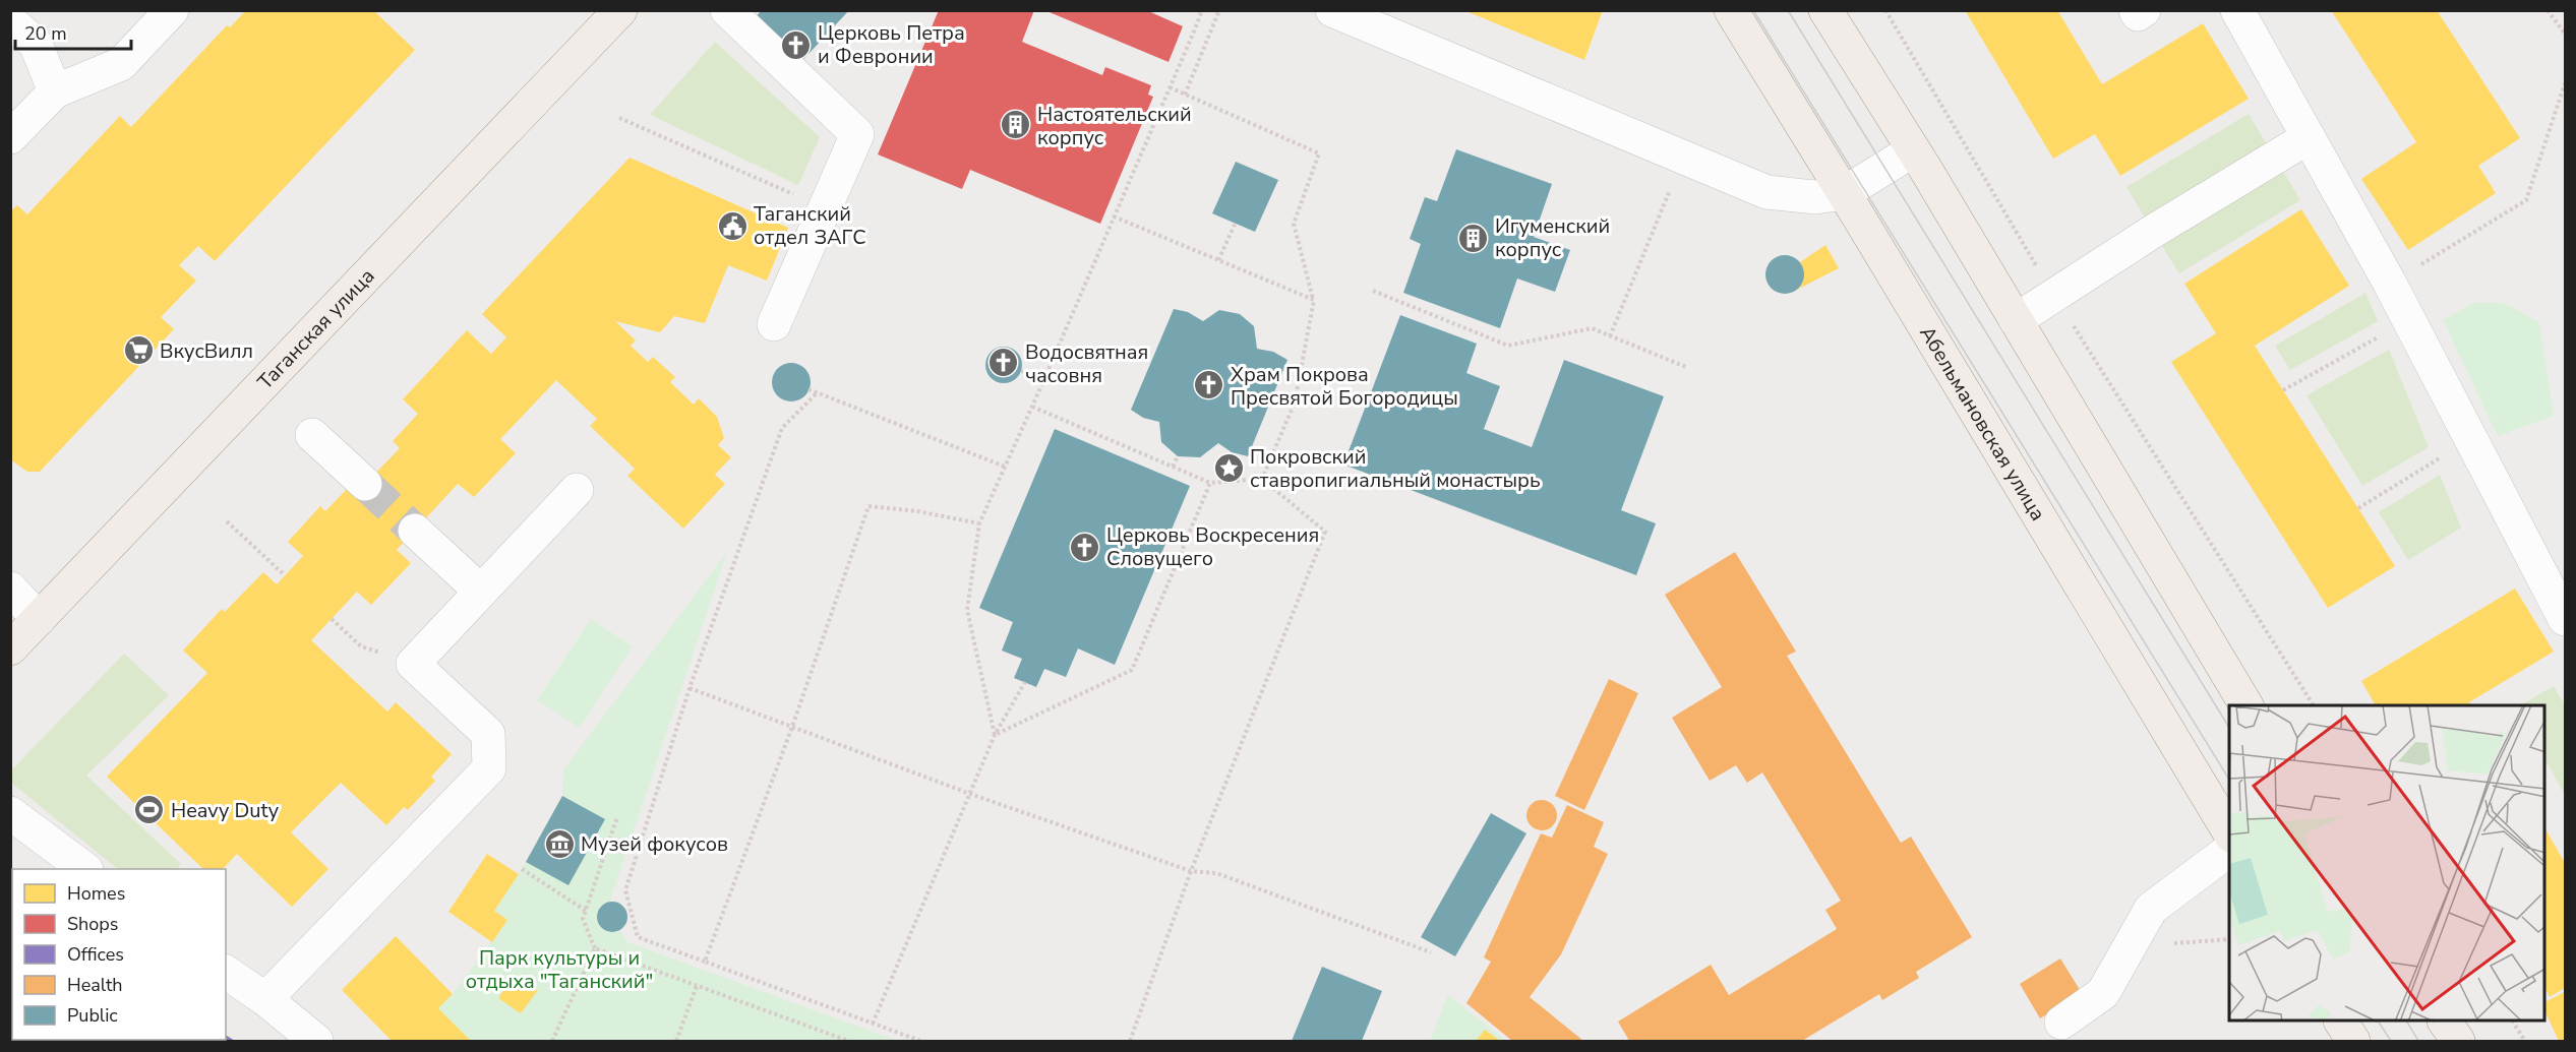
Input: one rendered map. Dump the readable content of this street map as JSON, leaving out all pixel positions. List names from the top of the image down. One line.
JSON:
{"streets":{"main road":["Таганская улица","Абельмановская улица"]},"parks":["Парк культуры и отдыха \"Таганский\""],"places":{"church":["Церковь Петра и Февронии","Водосвятная часовня","Храм Покрова Пресвятой Богородицы","Церковь Воскресения Словущего"],"building":["Настоятельский корпус","Игуменский корпус"],"public building":["Таганский отдел ЗАГС"],"supermarket":["ВкусВилл"],"place":["Покровский ставропигиальный монастырь"],"sports":["Heavy Duty"],"museum":["Музей фокусов"]},"legend":["Homes","Shops","Offices","Health","Public"],"scale_bar":"20 m"}
